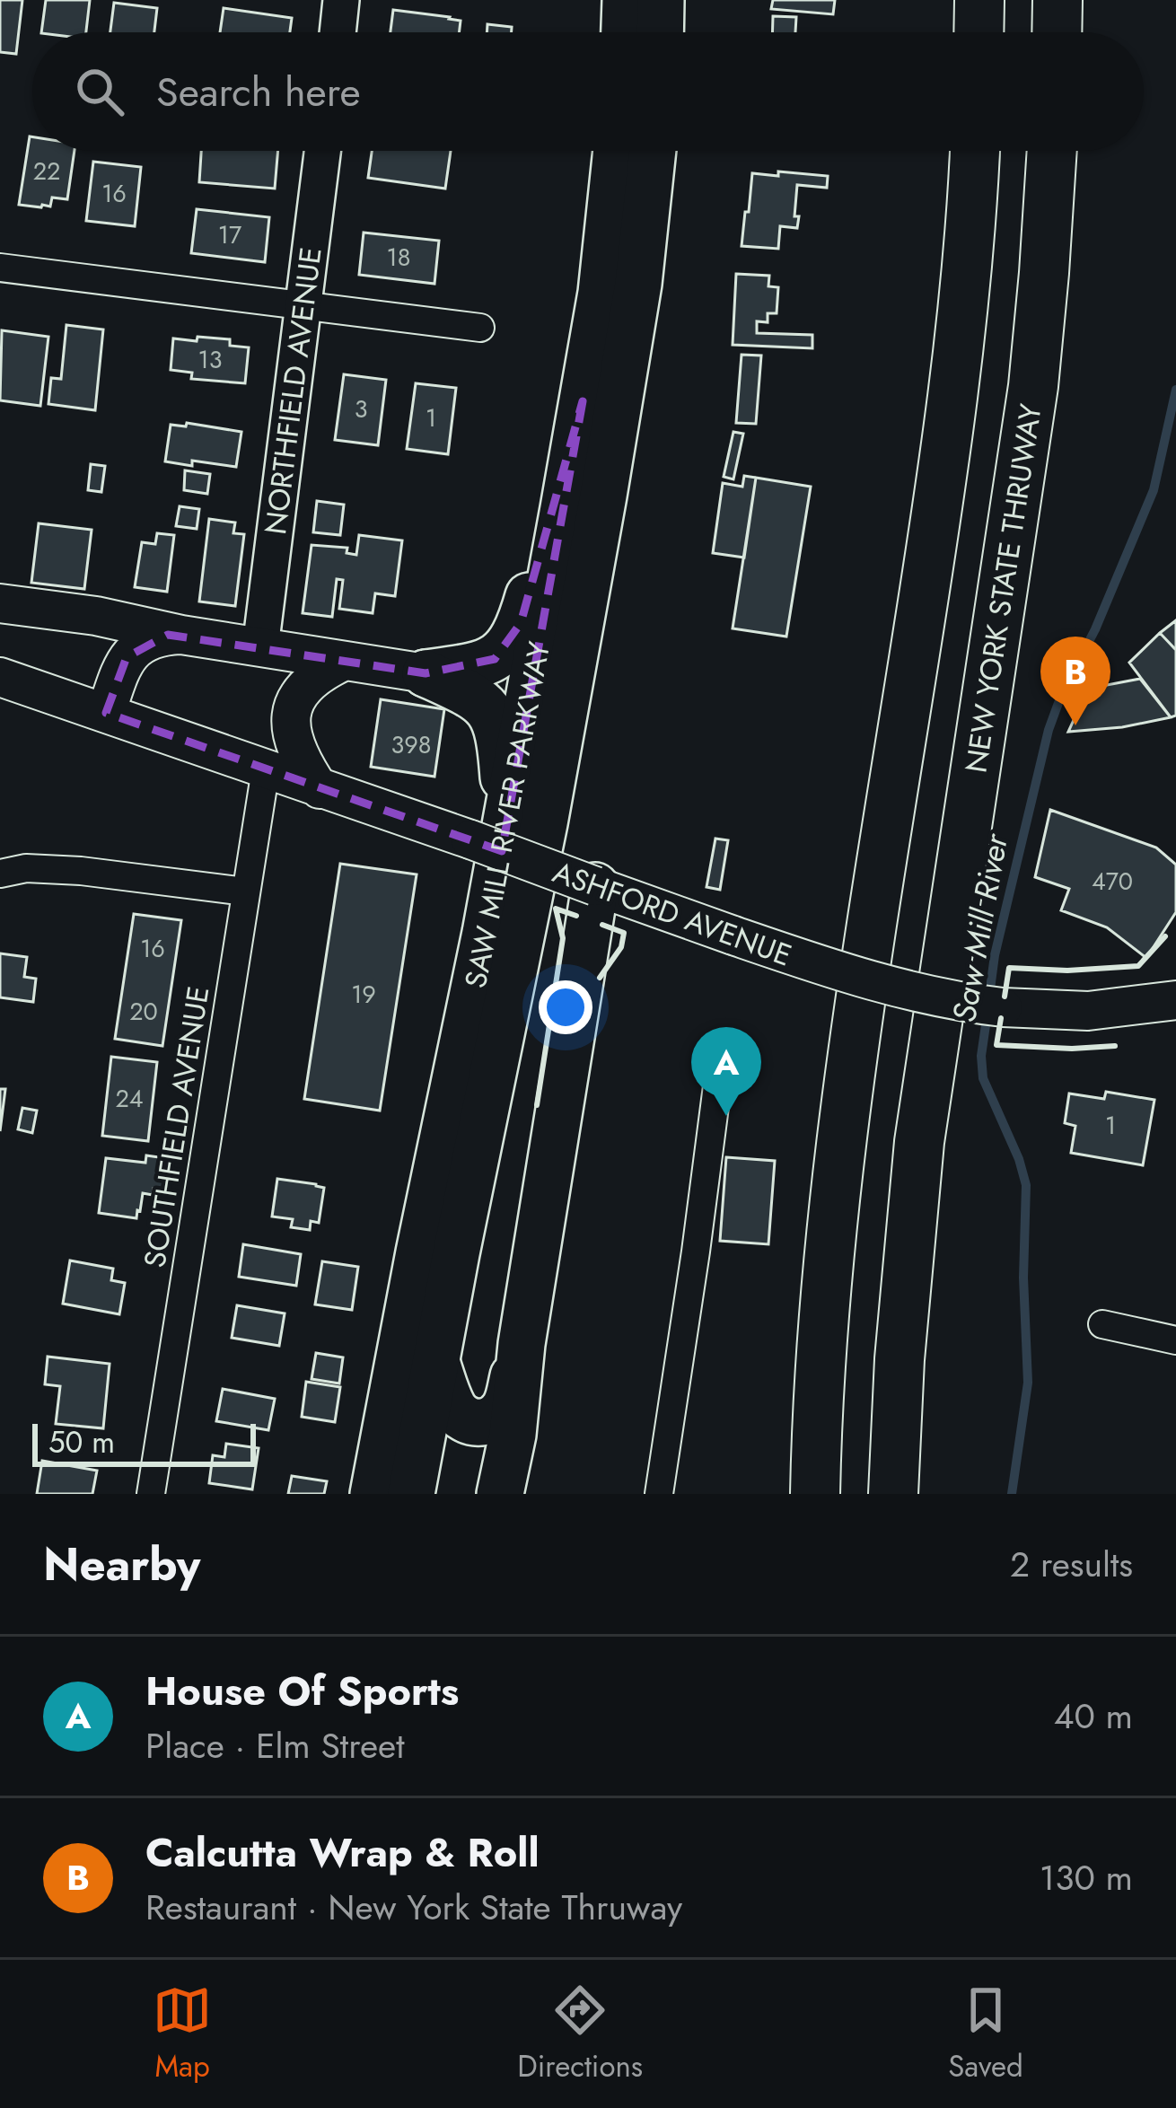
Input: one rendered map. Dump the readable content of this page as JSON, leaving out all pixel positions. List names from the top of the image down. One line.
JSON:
{"streets":{"highway":["NEW YORK STATE THRUWAY","SAW MILL RIVER PARKWAY"],"main road":["ASHFORD AVENUE"],"street":["NORTHFIELD AVENUE","SOUTHFIELD AVENUE"]},"crossings":[["SAW MILL RIVER PARKWAY","ASHFORD AVENUE"],["ASHFORD AVENUE","SOUTHFIELD AVENUE"]],"water":["Saw Mill River"],"house_numbers":["22","16","17","18","13","3","1","398","470","16","19","20","24","1"],"scale_bar":"50 m","page":{"search":"Search here","pins":["B","A"],"scale":"50 m","heading":["Nearby","2 results"],"list":[{"mark":"A","name":"House Of Sports","note":"Place · Elm Street","value":"40 m"},{"mark":"B","name":"Calcutta Wrap & Roll","note":"Restaurant · New York State Thruway","value":"130 m"}],"nav":["Map","Directions","Saved"]}}
